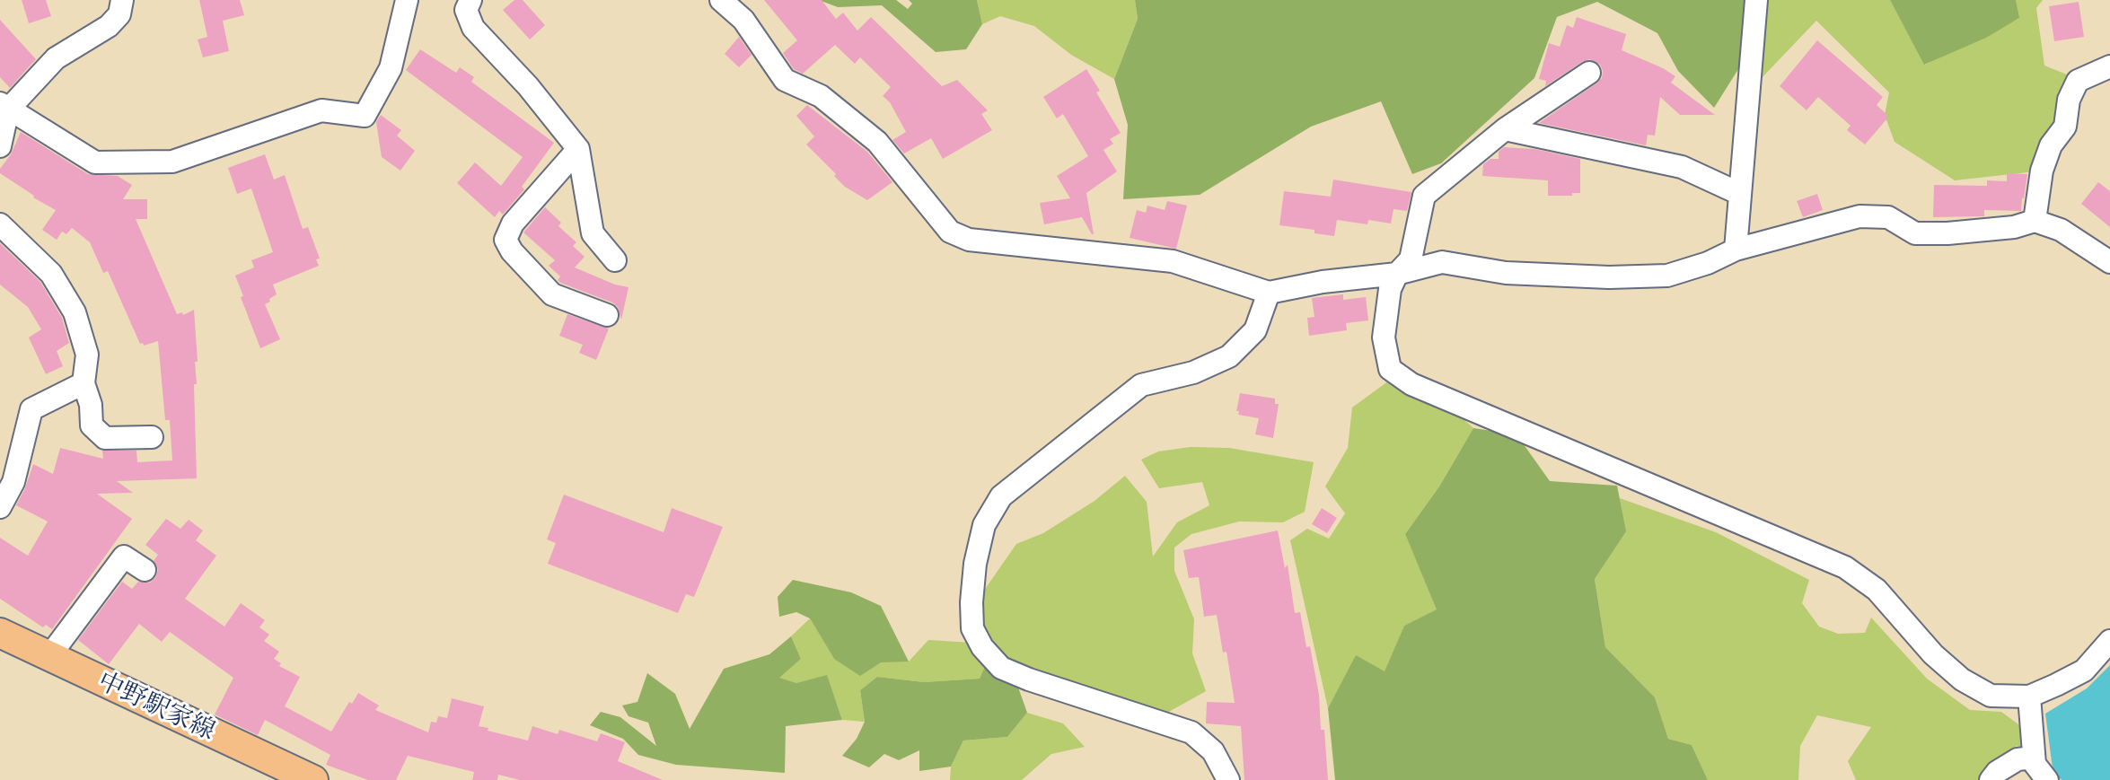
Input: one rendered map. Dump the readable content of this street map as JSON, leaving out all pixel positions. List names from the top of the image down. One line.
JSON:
{"streets":{"main road":["中野駅家線"]}}
